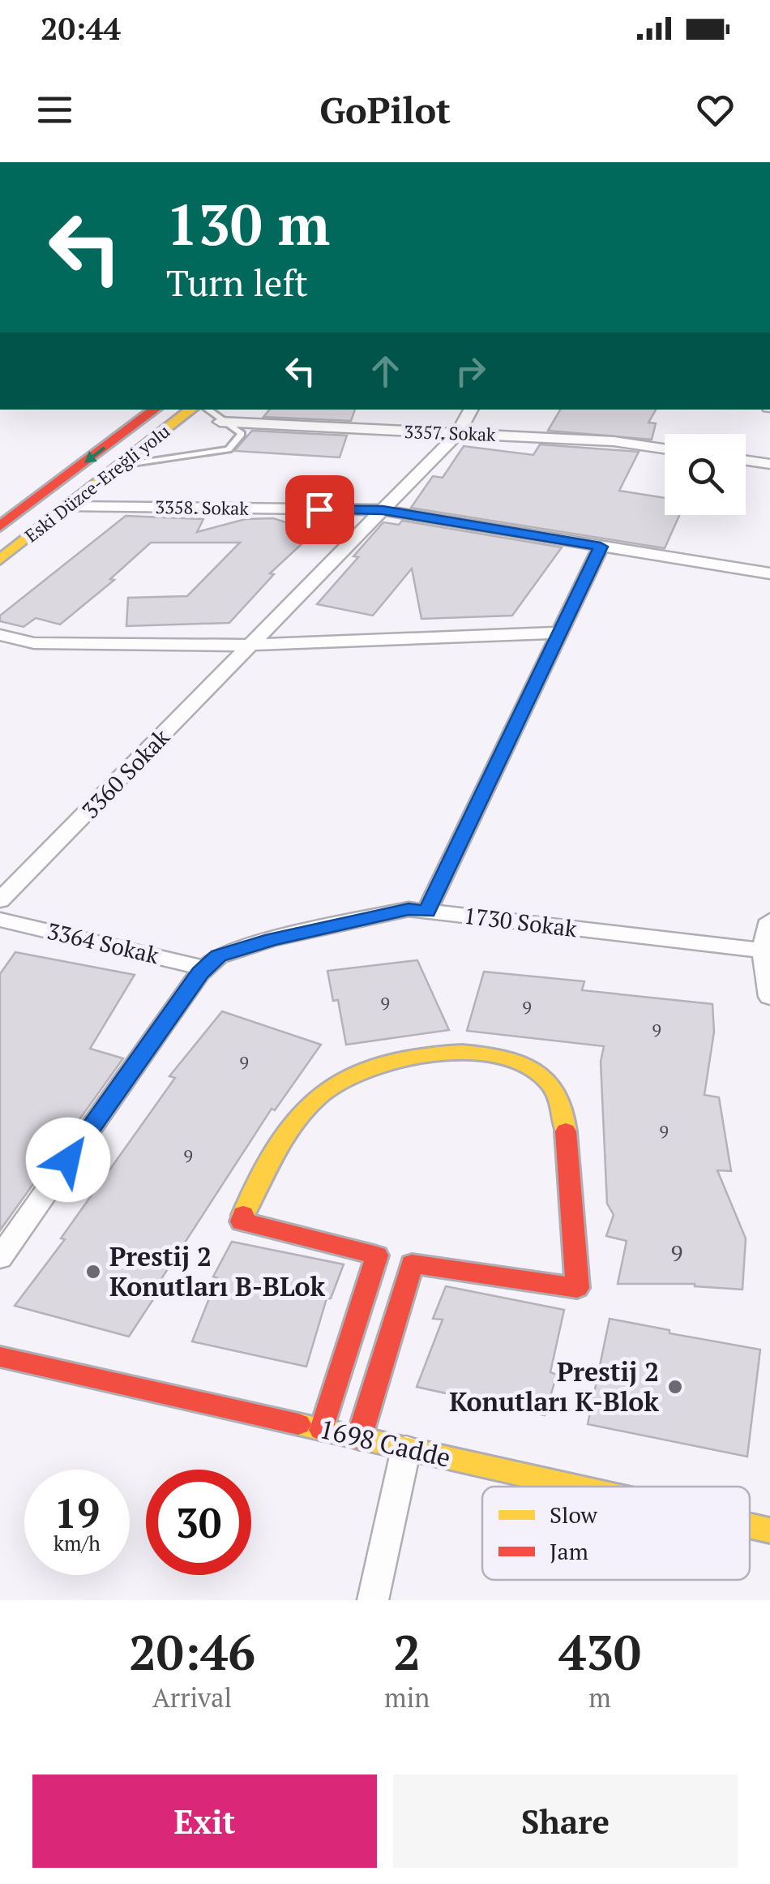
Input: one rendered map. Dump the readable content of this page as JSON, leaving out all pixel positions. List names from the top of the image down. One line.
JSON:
{"streets":{"street":["3357. Sokak","Eski Düzce-Ereğli yolu","3358. Sokak","3360 Sokak","1730 Sokak","3364 Sokak","1698 Cadde"]},"crossings":[["3357. Sokak","3360 Sokak"],["Eski Düzce-Ereğli yolu","3358. Sokak"],["3358. Sokak","3360 Sokak"],["1730 Sokak","3364 Sokak"]],"places":["Prestij 2 Konutları B-BLok","Prestij 2 Konutları K-Blok"],"house_numbers":["9","9","9","9","9","9","9"],"legend":["Slow","Jam"],"page":{"status":"20:44","header":"GoPilot","turn":["130 m","Turn left"],"speed":"19 km/h","limit":"30","eta":["20:46","Arrival","2","min","430","m"],"buttons":["Exit","Share"]}}
